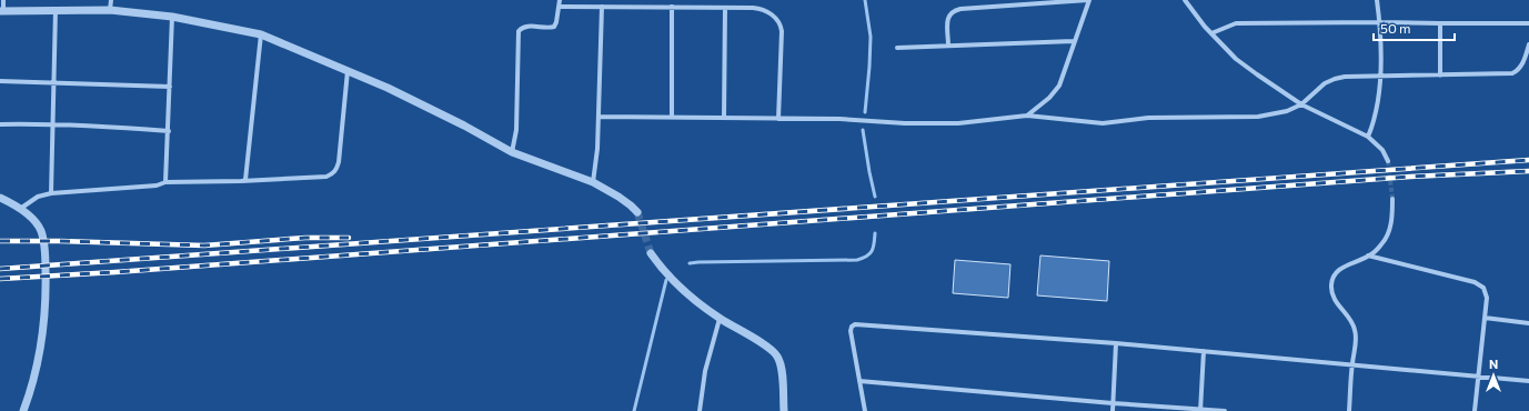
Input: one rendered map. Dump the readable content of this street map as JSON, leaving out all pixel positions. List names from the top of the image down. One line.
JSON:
{"scale_bar":"50 m","north":"top"}
